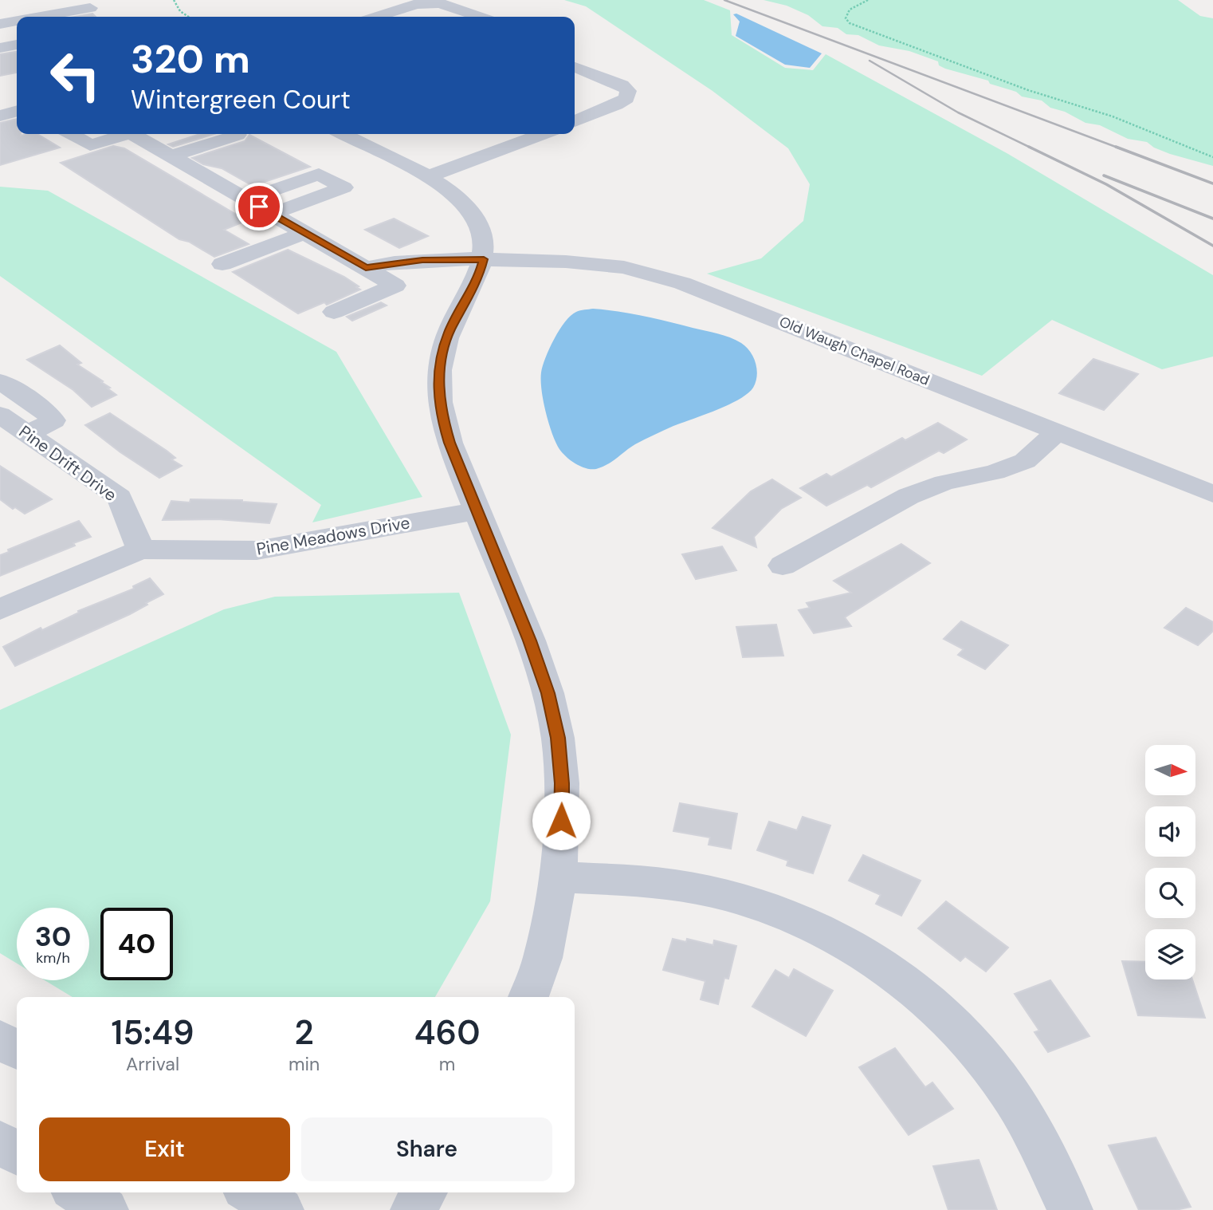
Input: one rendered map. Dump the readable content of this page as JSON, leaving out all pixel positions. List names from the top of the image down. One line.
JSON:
{"streets":{"street":["Old Waugh Chapel Road","Pine Drift Drive","Pine Meadows Drive"]},"crossings":[["Pine Drift Drive","Pine Meadows Drive"]],"north":"right","page":{"turn":["320 m","Wintergreen Court"],"speed":"30 km/h","limit":"40","eta":["15:49","Arrival","2","min","460","m"],"buttons":["Exit","Share"]}}
